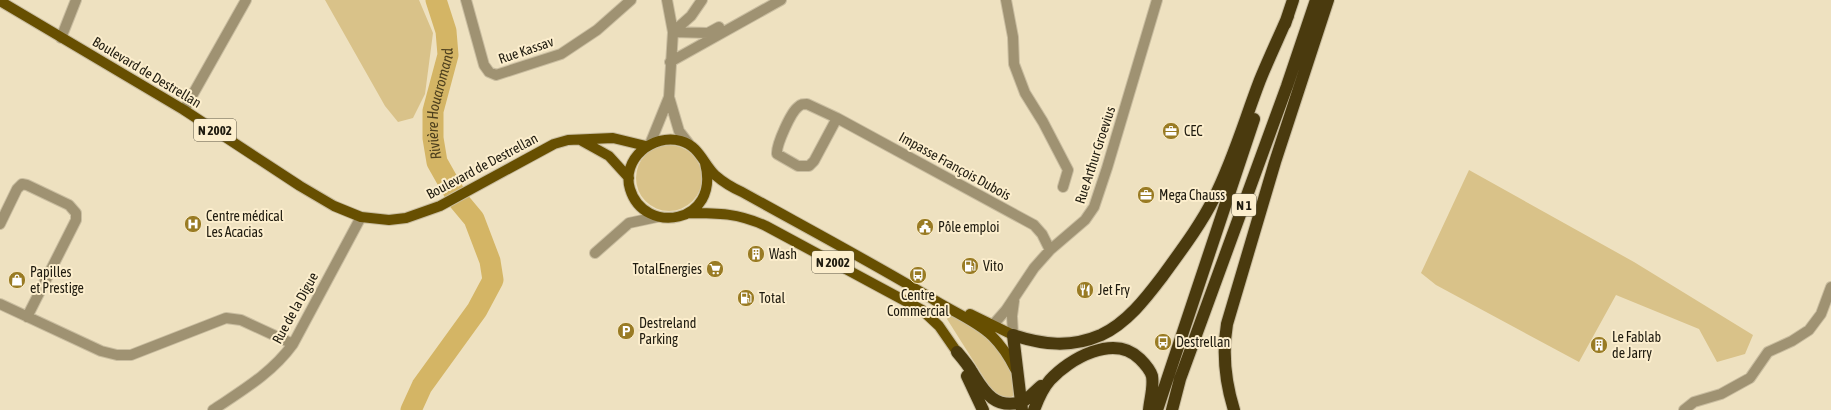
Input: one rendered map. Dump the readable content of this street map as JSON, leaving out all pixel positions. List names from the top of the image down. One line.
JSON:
{"streets":{"highway":["N 1"],"main road":["Boulevard de Destrellan","N 2002"],"street":["Rue Kassav","Rue Arthur Groevius","Impasse François Dubois","Rue de la Digue"]},"crossings":[["Boulevard de Destrellan","N 2002"],["Boulevard de Destrellan","Rue de la Digue"],["N 2002","Rue Arthur Groevius"],["Rue Arthur Groevius","Impasse François Dubois"]],"water":["Rivière Houaromand"],"places":{"office":["CEC","Mega Chauss"],"hospital":["Centre médical Les Acacias"],"public building":["Pôle emploi"],"building":["Wash","Le Fablab de Jarry"],"fuel station":["Vito","Total"],"supermarket":["TotalEnergies"],"bus stop":["Centre Commercial","Destrellan"],"shop":["Papilles et Prestige"],"restaurant":["Jet Fry"],"parking":["Destreland Parking"]}}
